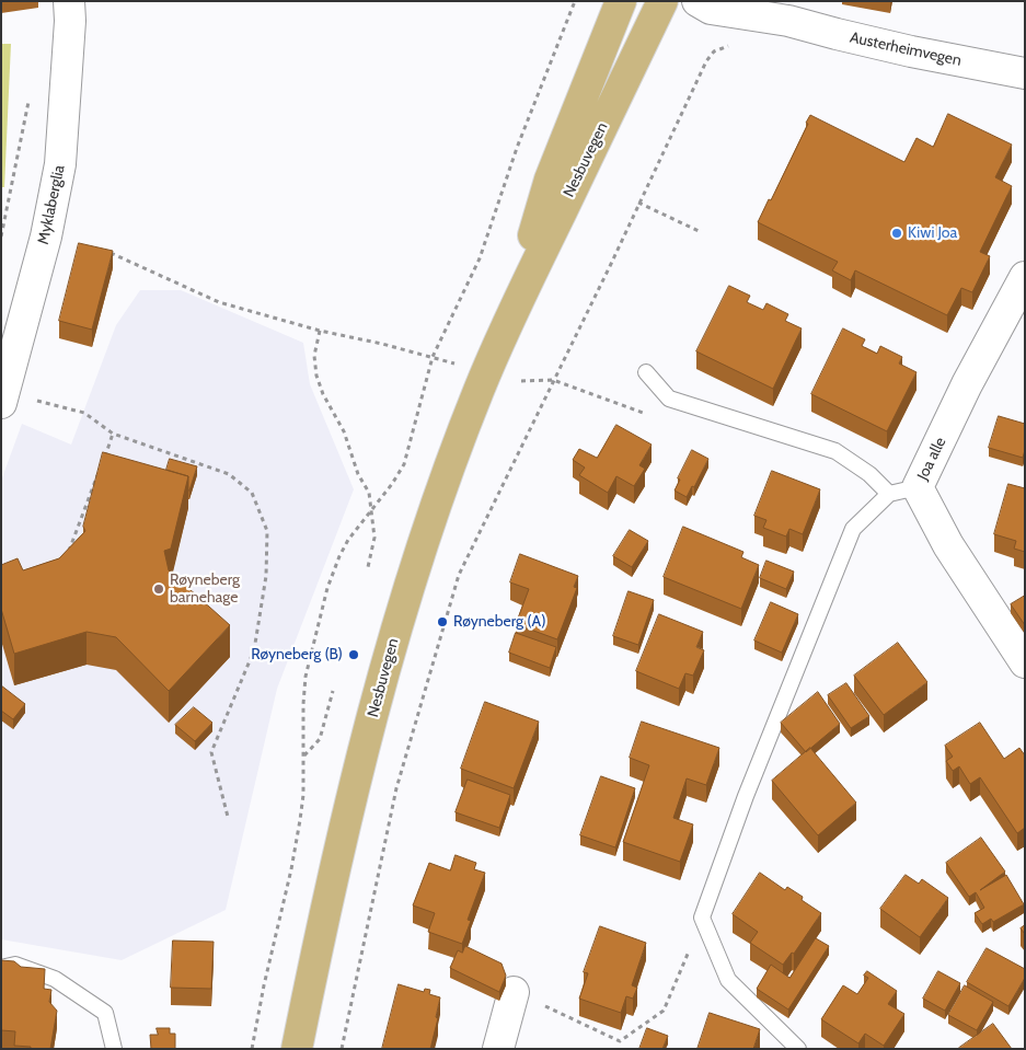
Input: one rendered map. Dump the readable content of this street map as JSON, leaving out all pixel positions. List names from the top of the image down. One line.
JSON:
{"streets":{"main road":["Nesbuvegen"],"street":["Austerheimvegen","Myklaberglia","Joa alle"]},"places":["Kiwi Joa","Røyneberg barnehage","Røyneberg (A)","Røyneberg (B)"]}
